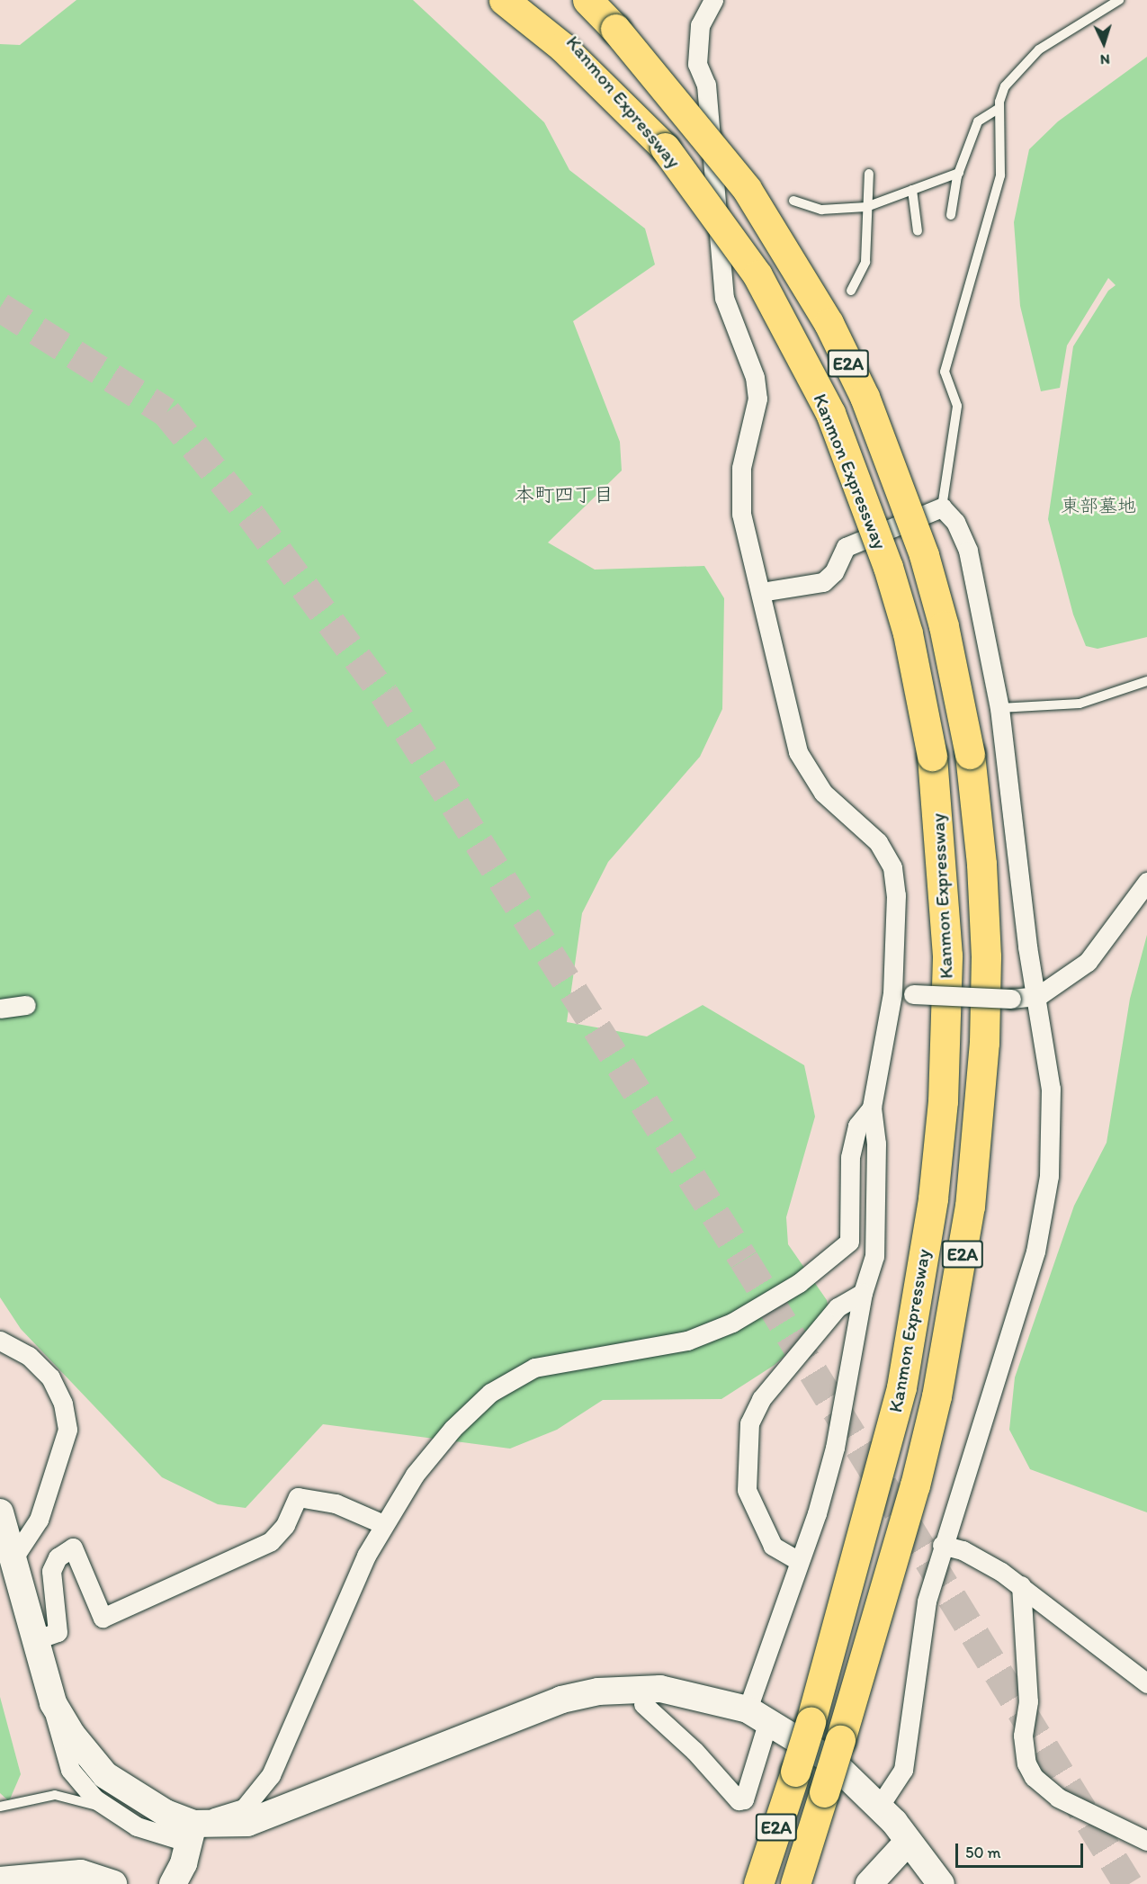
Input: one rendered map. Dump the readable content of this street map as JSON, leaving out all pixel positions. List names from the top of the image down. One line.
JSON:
{"streets":{"highway":["Kanmon Expressway","E2A"]},"districts":["本町四丁目"],"parks":["東部墓地"],"scale_bar":"50 m","north":"bottom"}
